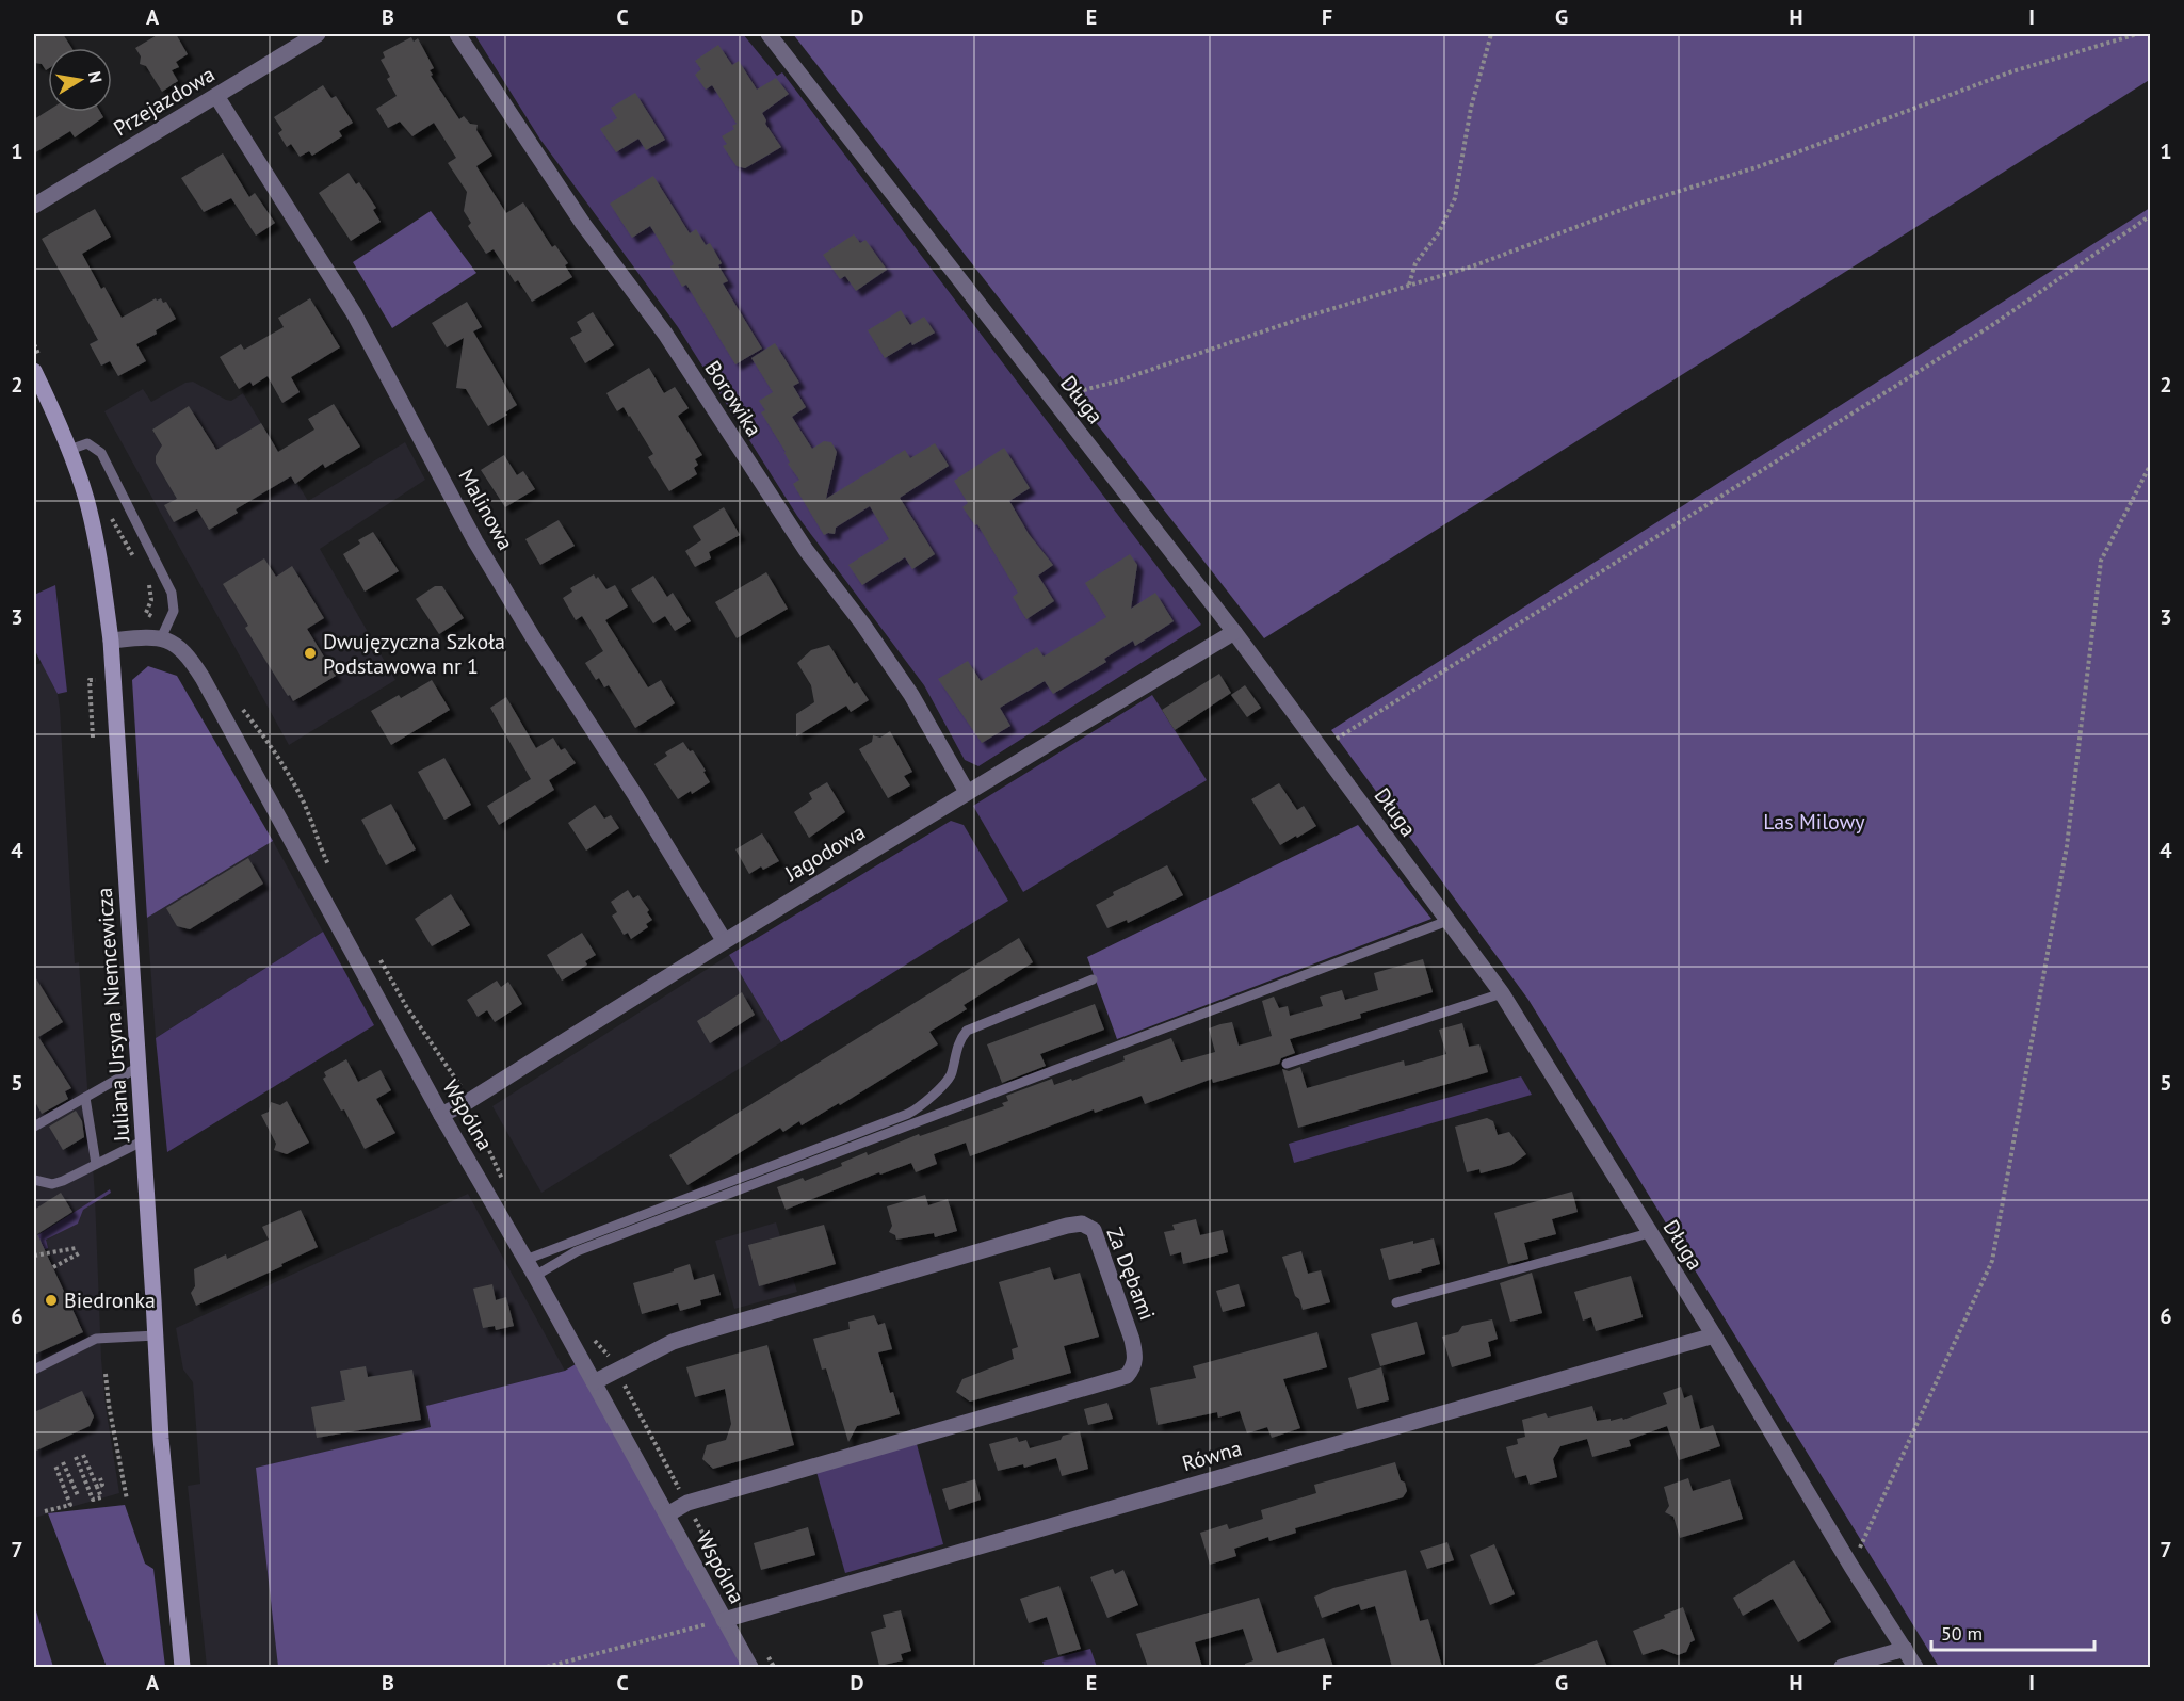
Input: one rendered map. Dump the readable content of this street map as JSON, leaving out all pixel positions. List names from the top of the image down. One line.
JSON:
{"streets":{"street":["Przejazdowa","Borowika","Długa","Malinowa","Jagodowa","Juliana Ursyna Niemcewicza","Wspólna","Za Dębami","Równa"]},"crossings":[["Przejazdowa","Malinowa"],["Borowika","Jagodowa"],["Długa","Jagodowa"],["Długa","Równa"],["Malinowa","Jagodowa"],["Jagodowa","Wspólna"],["Wspólna","Za Dębami"],["Wspólna","Równa"]],"parks":["Las Milowy"],"places":["Dwujęzyczna Szkoła Podstawowa nr 1","Biedronka"],"scale_bar":"50 m","north":"right","grid":{"columns":["A","B","C","D","E","F","G","H","I"],"rows":["1","2","3","4","5","6","7"]}}
